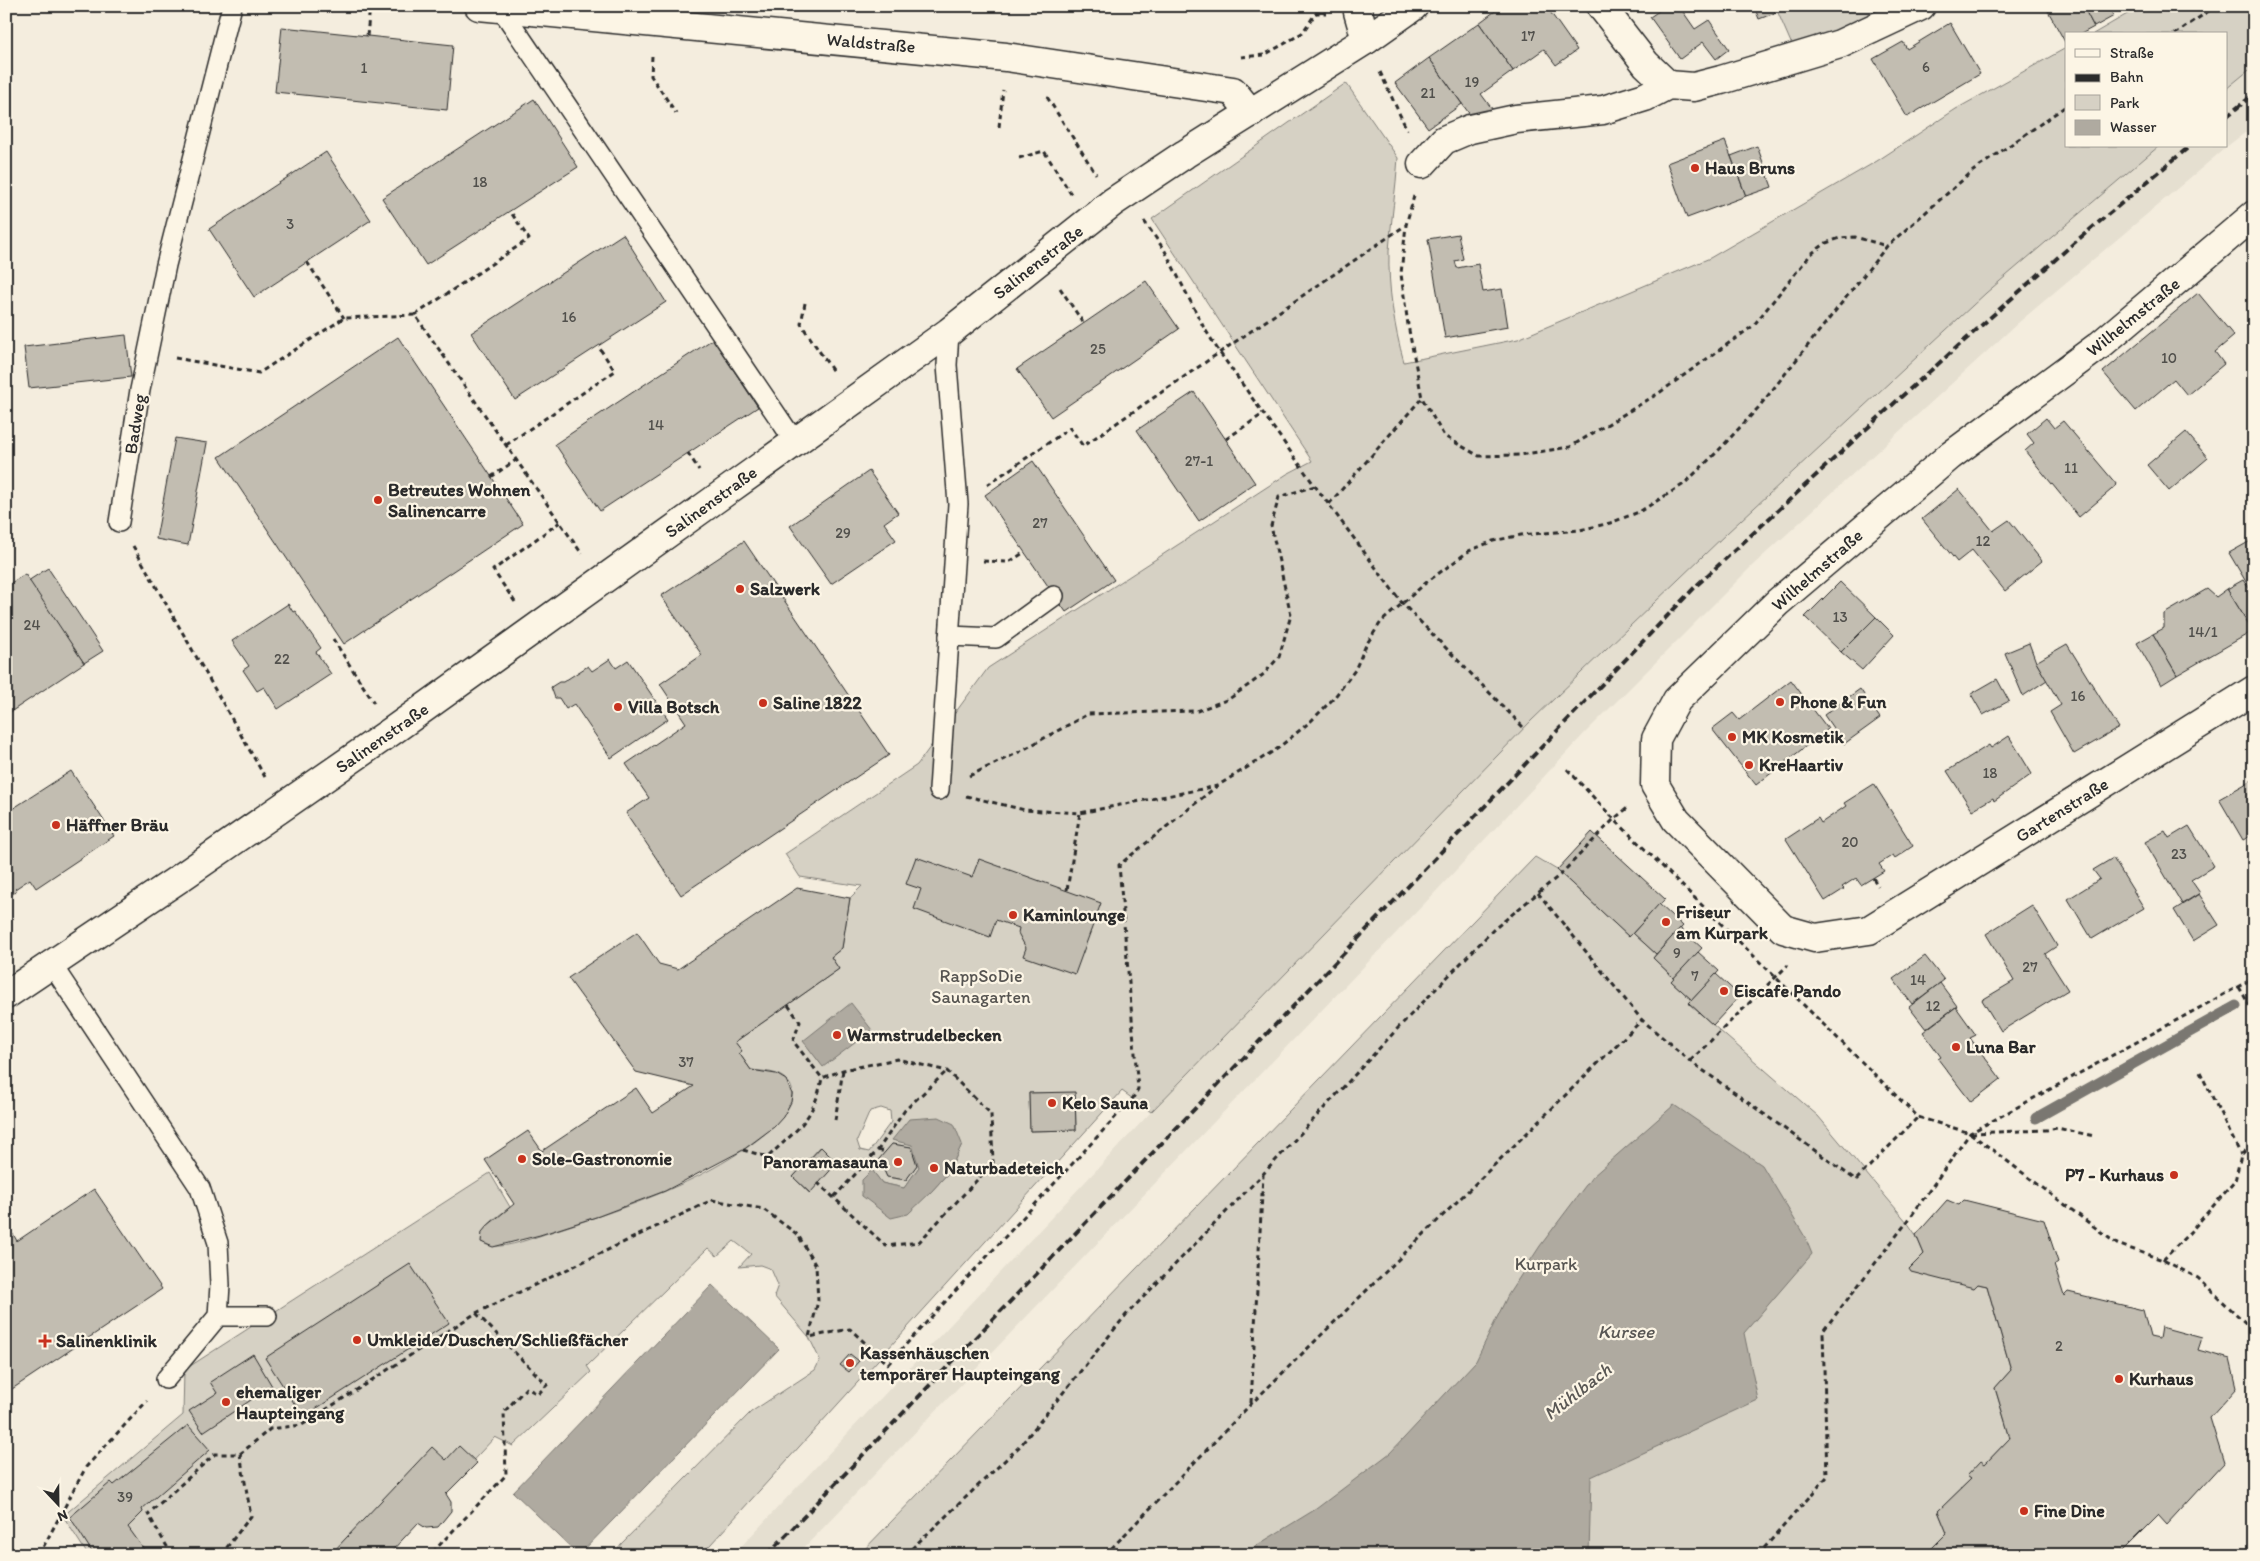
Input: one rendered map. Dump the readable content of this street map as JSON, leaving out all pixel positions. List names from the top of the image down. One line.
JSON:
{"streets":{"street":["Waldstraße","Salinenstraße","Wilhelmstraße","Gartenstraße"],"lane":["Badweg"]},"crossings":[["Waldstraße","Salinenstraße"],["Wilhelmstraße","Gartenstraße"]],"water":["Kursee","Mühlbach"],"parks":["RappSoDie Saunagarten","Kurpark"],"places":{"other":["Haus Bruns","Betreutes Wohnen Salinencarre","Salzwerk","Phone & Fun","Saline 1822","Villa Botsch","MK Kosmetik","KreHaartiv","Häffner Bräu","Kaminlounge","Friseur am Kurpark","Eiscafe Pando","Warmstrudelbecken","Luna Bar","Kelo Sauna","Sole-Gastronomie","Panoramasauna","Naturbadeteich","P7 - Kurhaus","Umkleide/Duschen/Schließfächer","Kassenhäuschen temporärer Haupteingang","Kurhaus","ehemaliger Haupteingang","Fine Dine"],"health":["Salinenklinik"]},"house_numbers":["17","6","1","19","21","18","3","16","25","10","14","27-1","11","27","29","12","13","24","14/1","22","16","18","20","23","9","27","7","14","12","37","2","39"],"legend":["Straße","Bahn","Park","Wasser"],"north":"bottom"}
